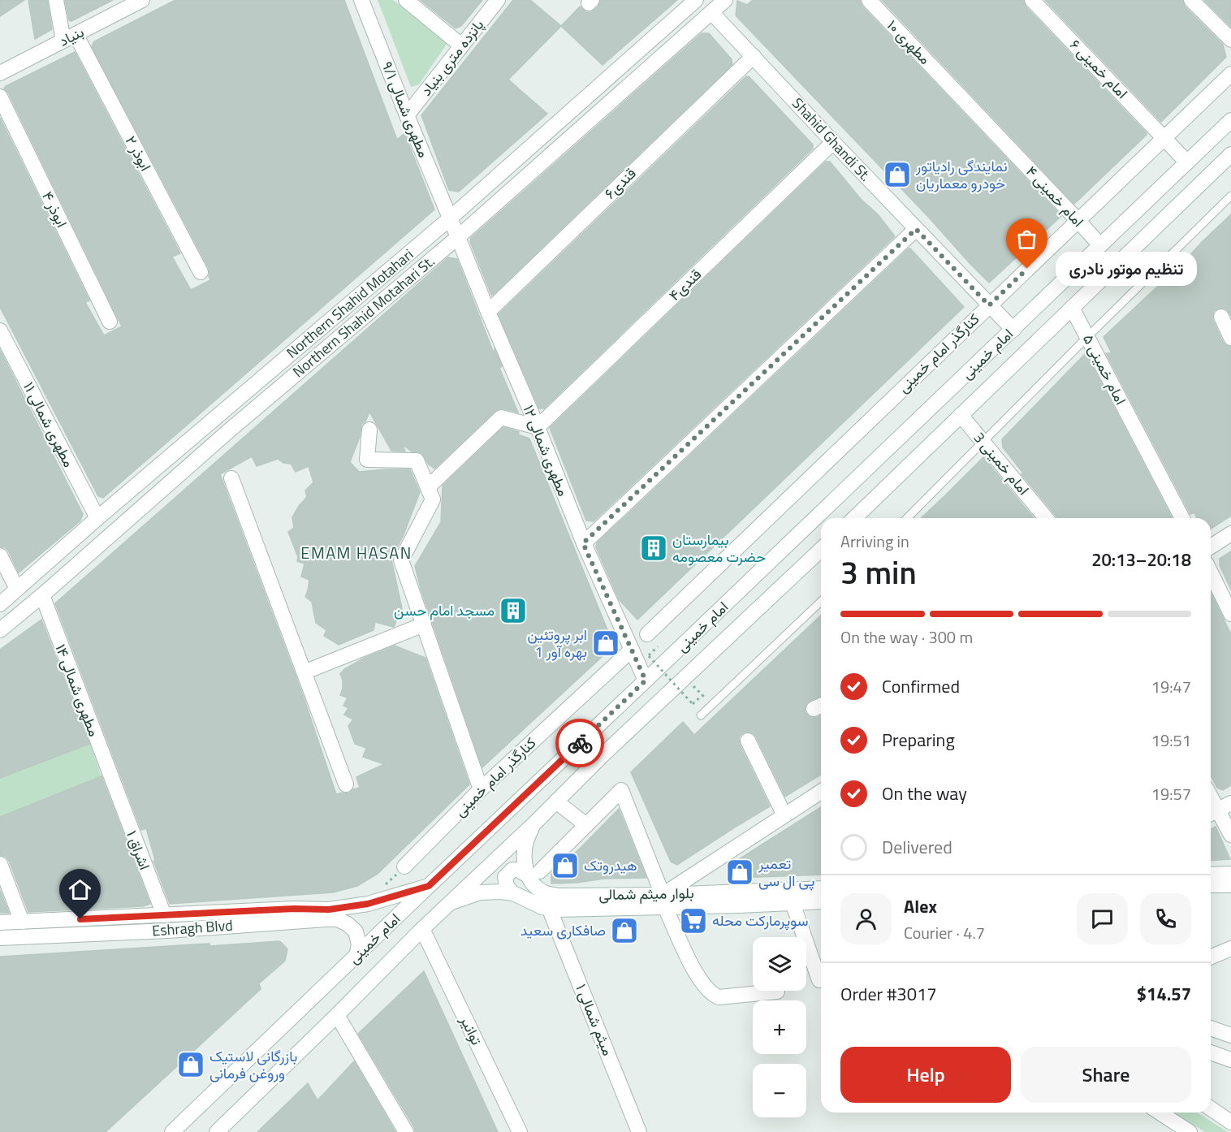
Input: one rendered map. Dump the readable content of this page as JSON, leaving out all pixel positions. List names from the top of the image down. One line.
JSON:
{"streets":{"street":["بنیاد","مطهری ۱۰","پانزده متری بنیاد","امام خمینی ۶","مطهری شمالی ۹/۱","Shahid Ghandi St.","ابوذر ۲","قندی۶","امام خمینی ۴","ابوذر ۴","قندی۴","Northern Shahid Motahari","Northern Shahid Motahari St.","کنارگذر امام خمینی","امام خمینی","امام خمینی ۵","مطهری شمالی ۱۱","مطهری شمالی ۱۲","امام خمینی 3","مطهری شمالی ۱۴","اشراق ۱","بلوار میثم شمالی","Eshragh Blvd","میثم شمالی ۱","توانیر"]},"crossings":[["بنیاد","ابوذر ۲"],["مطهری ۱۰","امام خمینی ۴"],["پانزده متری بنیاد","مطهری شمالی ۹/۱"],["امام خمینی ۶","کنارگذر امام خمینی"],["امام خمینی ۶","امام خمینی"],["مطهری شمالی ۹/۱","Northern Shahid Motahari"],["مطهری شمالی ۹/۱","مطهری شمالی ۱۲"],["Shahid Ghandi St.","قندی۶"],["Shahid Ghandi St.","قندی۴"],["Shahid Ghandi St.","Northern Shahid Motahari St."],["Shahid Ghandi St.","کنارگذر امام خمینی"],["Shahid Ghandi St.","امام خمینی"],["قندی۶","مطهری شمالی ۱۲"],["امام خمینی ۴","کنارگذر امام خمینی"],["امام خمینی ۴","امام خمینی"],["قندی۴","مطهری شمالی ۱۲"],["Northern Shahid Motahari","مطهری شمالی ۱۱"],["Northern Shahid Motahari","مطهری شمالی ۱۲"],["Northern Shahid Motahari St.","مطهری شمالی ۱۲"],["Northern Shahid Motahari St.","مطهری شمالی ۱۴"],["کنارگذر امام خمینی","مطهری شمالی ۱۲"],["امام خمینی","امام خمینی ۵"],["امام خمینی","مطهری شمالی ۱۲"],["امام خمینی","امام خمینی 3"],["امام خمینی","بلوار میثم شمالی"],["امام خمینی","Eshragh Blvd"],["امام خمینی","توانیر"],["مطهری شمالی ۱۴","اشراق ۱"],["اشراق ۱","Eshragh Blvd"],["بلوار میثم شمالی","میثم شمالی ۱"]],"districts":["EMAM HASAN"],"places":{"shop":["نمایندگی رادیاتور خودرو معماریان","ابر پروتئین بهره آور 1","هیدروتک","تعمیر پی ال سی","صافکاری سعید","بازرگانی لاستیک وروغن فرمانی"],"other":["تنظیم موتور نادری"],"building":["بیمارستان حضرت معصومه","مسجد امام حسن"],"supermarket":["سوپرمارکت محله"]},"page":{"bubble":"تنظیم موتور نادری","heading":["3 min","Arriving in","20:13–20:18"],"panel":["Alex","Courier · 4.7","Order #3017","$14.57"],"bar":"On the way · 300 m","list":[["Confirmed","19:47"],["Preparing","19:51"],["On the way","19:57"],"Delivered"],"map_buttons":["+","−"],"buttons":["Help","Share"]}}
